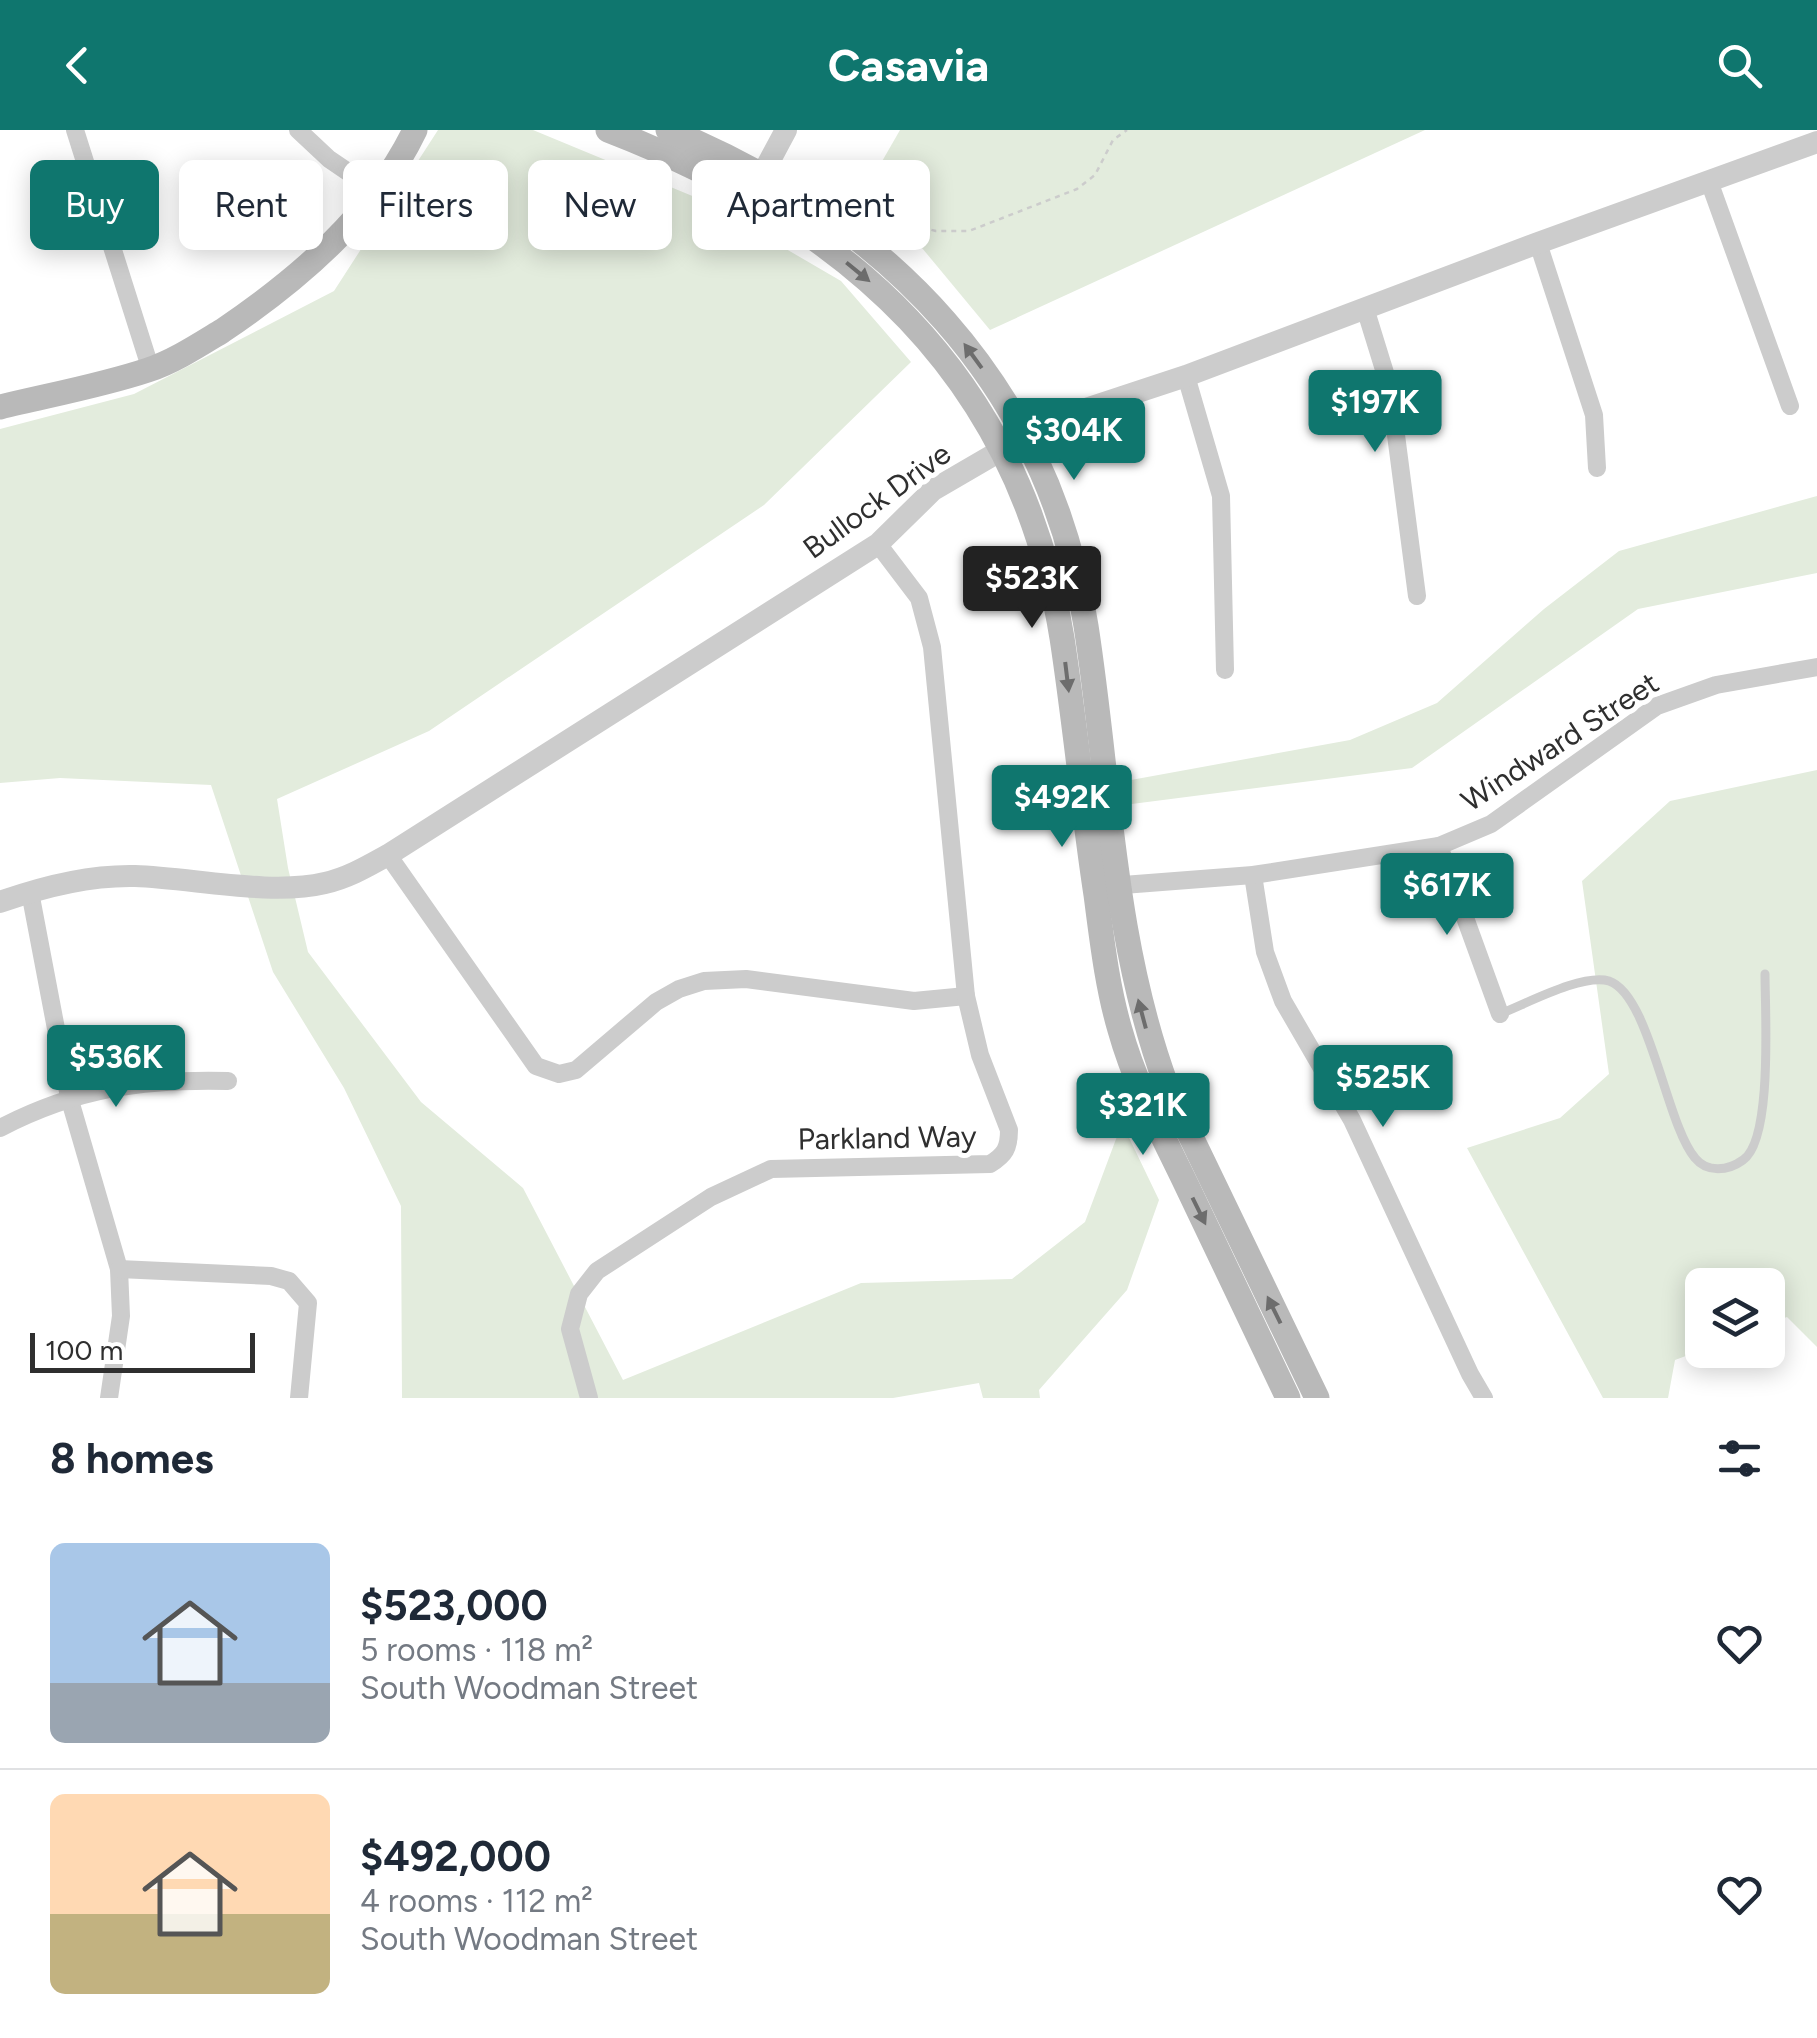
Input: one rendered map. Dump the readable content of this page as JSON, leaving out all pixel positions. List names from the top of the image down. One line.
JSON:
{"streets":{"street":["Bullock Drive","Windward Street","Parkland Way"]},"crossings":[["Bullock Drive","Parkland Way"]],"scale_bar":"100 m","page":{"header":"Casavia","chip":["Buy","Rent","Filters","New","Apartment"],"price":["$197K","$304K","$523K","$492K","$617K","$536K","$525K","$321K"],"scale":"100 m","heading":"8 homes","list":[{"name":"$523,000","note":"5 rooms · 118 m² · South Woodman Street"},{"name":"$492,000","note":"4 rooms · 112 m² · South Woodman Street"}]}}
